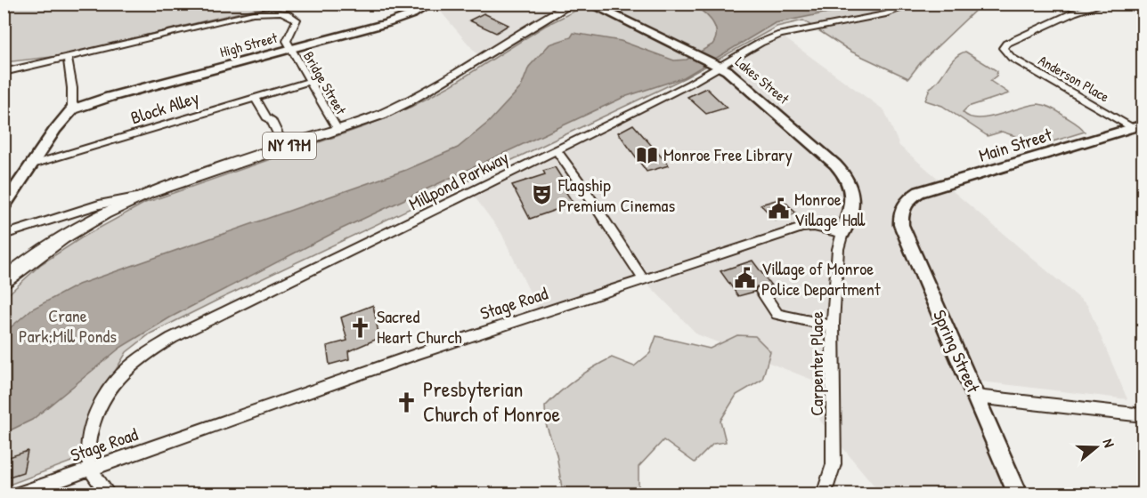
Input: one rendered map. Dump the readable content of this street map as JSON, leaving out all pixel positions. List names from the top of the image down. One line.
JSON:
{"streets":{"main road":["NY 17M"],"street":["High Street","Anderson Place","Lakes Street","Bridge Street","Block Alley","Main Street","Millpond Parkway","Stage Road","Spring Street","Carpenter Place"]},"crossings":[["High Street","Bridge Street"],["Anderson Place","Main Street"],["Lakes Street","Millpond Parkway"],["Lakes Street","Stage Road"],["Lakes Street","Carpenter Place"],["Bridge Street","Block Alley"],["Bridge Street","NY 17M"],["Main Street","Spring Street"],["Millpond Parkway","Stage Road"],["Stage Road","Carpenter Place"]],"parks":["Crane Park;Mill Ponds"],"places":{"library":["Monroe Free Library"],"theatre":["Flagship Premium Cinemas"],"public building":["Monroe Village Hall","Village of Monroe Police Department"],"church":["Sacred Heart Church","Presbyterian Church of Monroe"]},"north":"right"}
